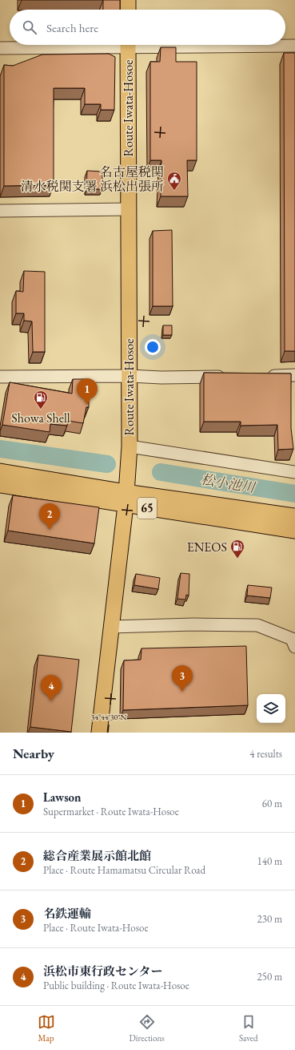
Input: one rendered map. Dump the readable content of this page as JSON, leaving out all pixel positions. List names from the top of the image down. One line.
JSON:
{"streets":{"main road":["Route Iwata-Hosoe","65"]},"crossings":[["Route Iwata-Hosoe","65"]],"water":["松小池川"],"places":{"public building":["名古屋税関 清水税関支署 浜松出張所"],"fuel station":["Showa Shell","ENEOS"]},"page":{"search":"Search here","pins":["1","2","3","4"],"heading":["Nearby","4 results"],"list":[{"mark":"1","name":"Lawson","note":"Supermarket · Route Iwata-Hosoe","value":"60 m"},{"mark":"2","name":"総合産業展示館北館","note":"Place · Route Hamamatsu Circular Road","value":"140 m"},{"mark":"3","name":"名鉄運輸","note":"Place · Route Iwata-Hosoe","value":"230 m"},{"mark":"4","name":"浜松市東行政センター","note":"Public building · Route Iwata-Hosoe","value":"250 m"}],"nav":["Map","Directions","Saved"]},"coordinates":["34°44'30\"N"]}
